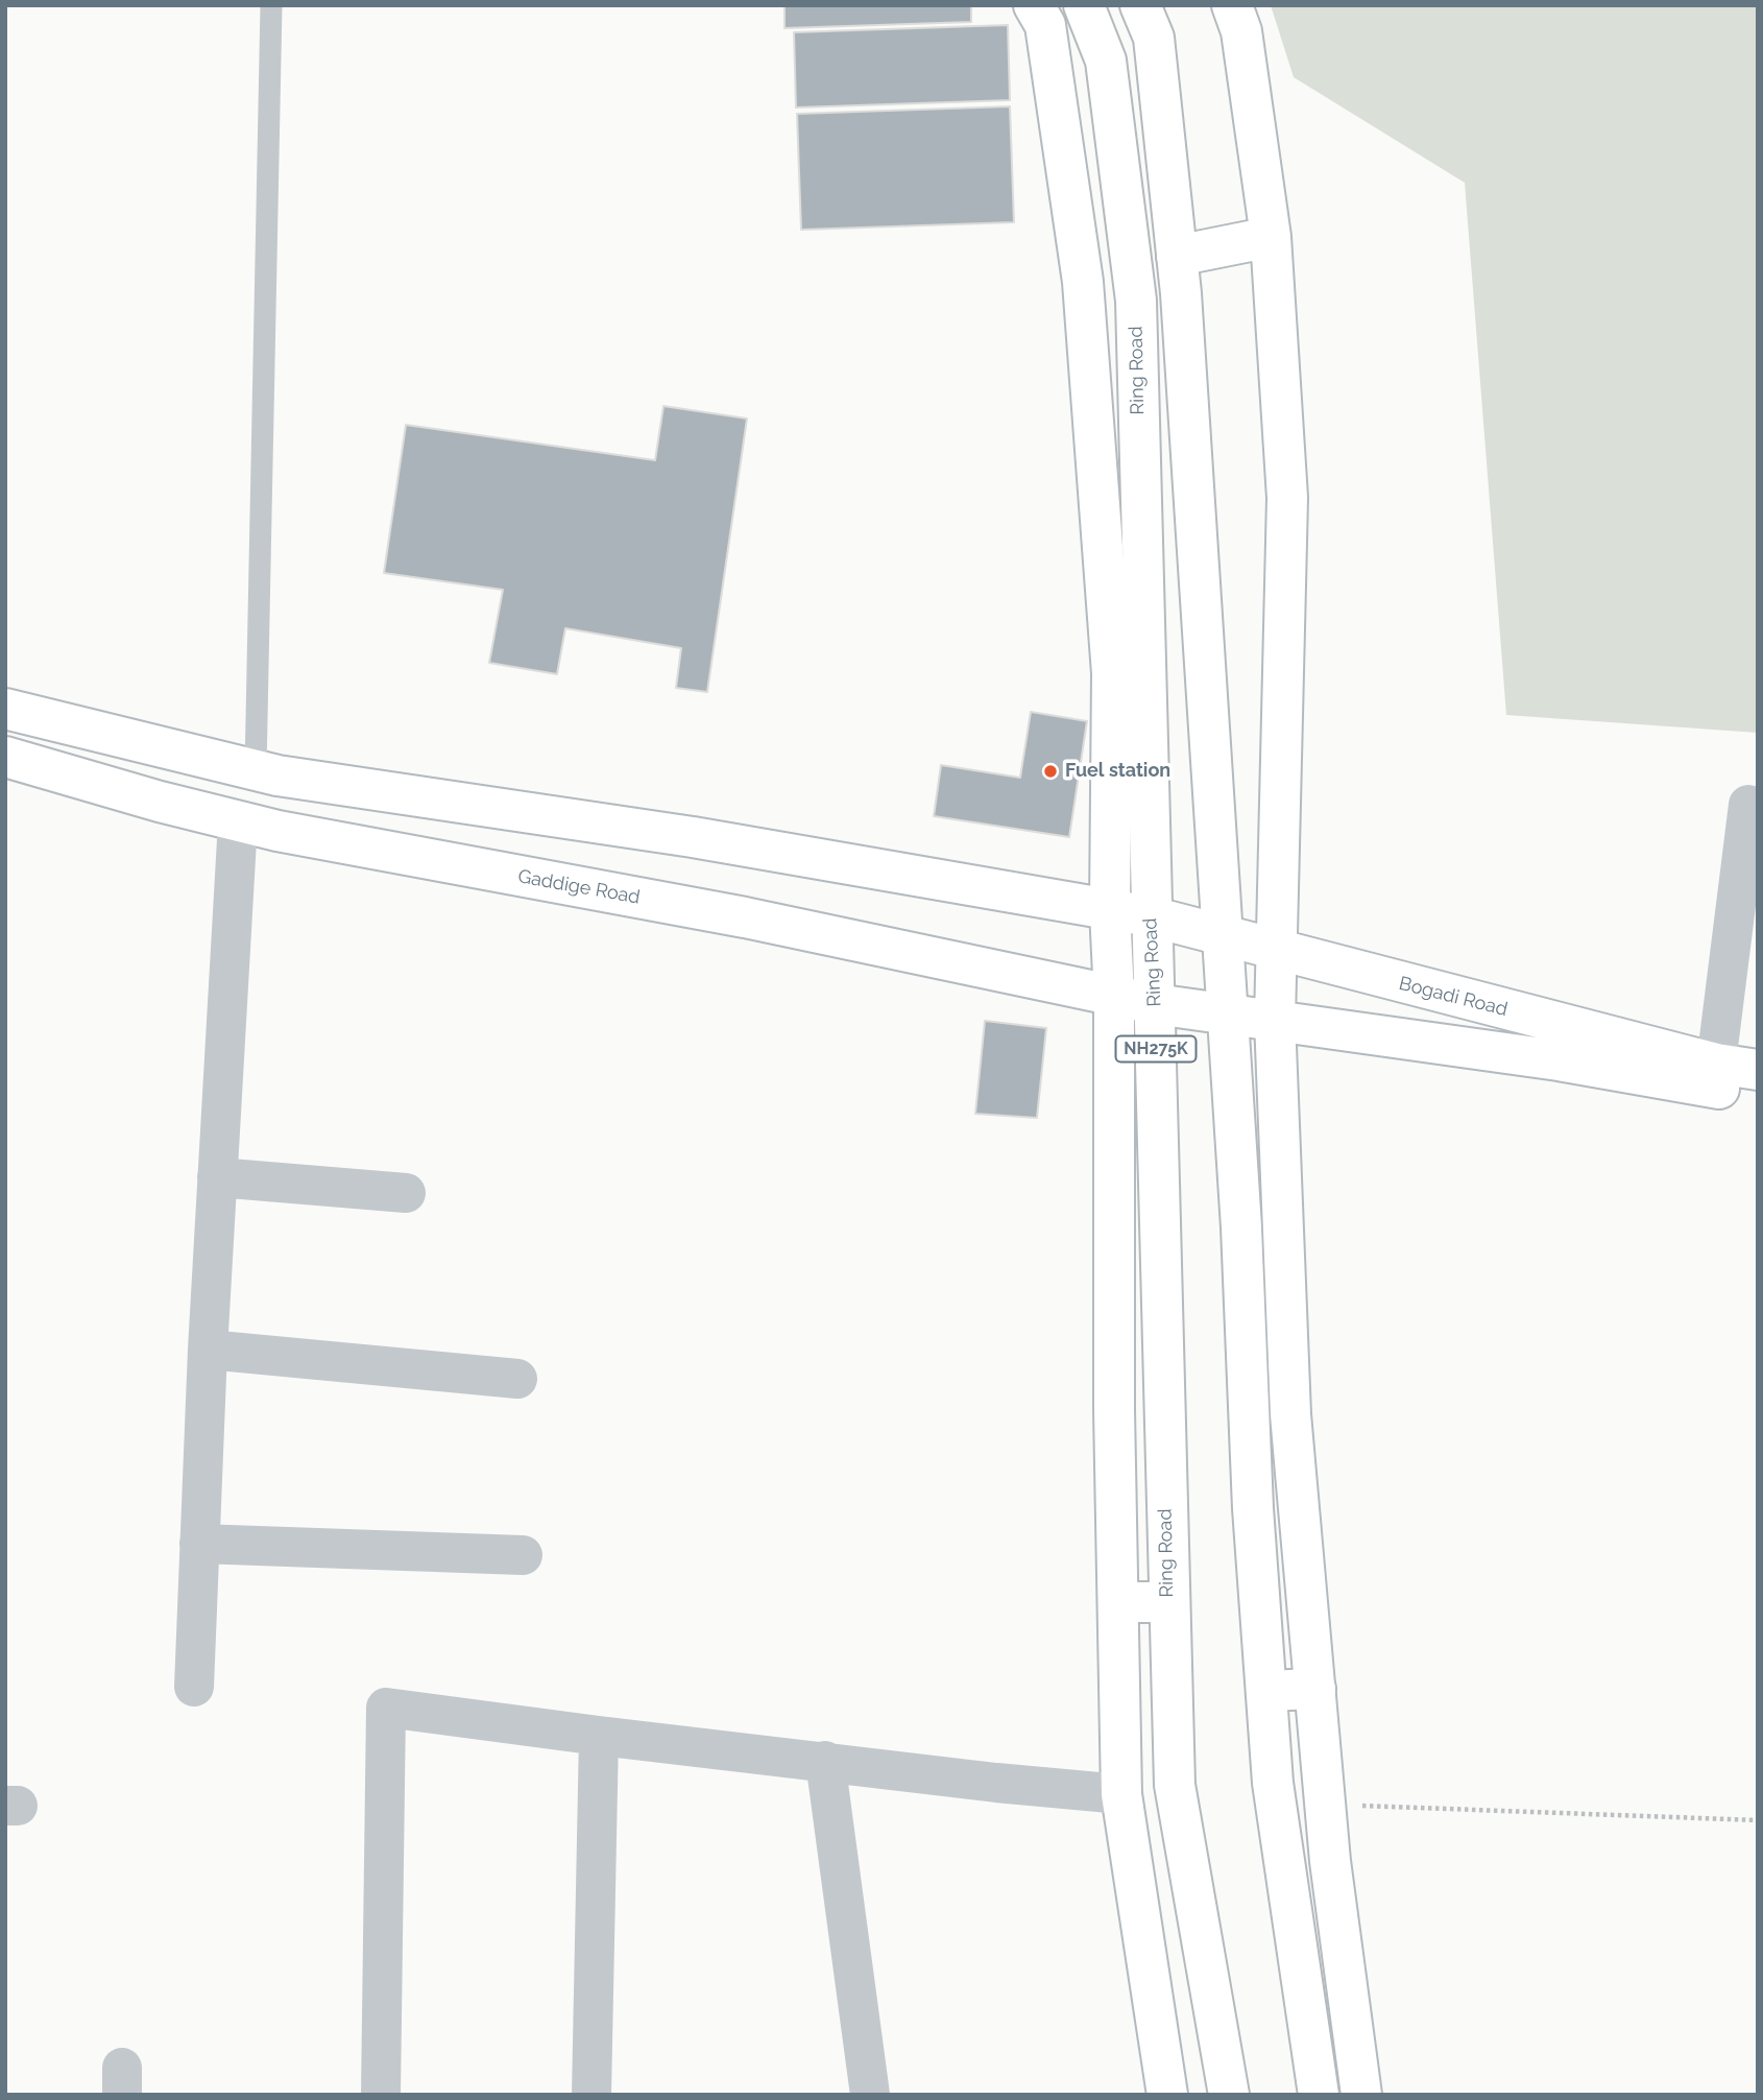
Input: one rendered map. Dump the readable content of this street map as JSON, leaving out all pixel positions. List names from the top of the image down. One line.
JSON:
{"streets":{"main road":["Ring Road","Gaddige Road","Bogadi Road","NH275K"]},"crossings":[["Ring Road","Gaddige Road"],["Ring Road","Bogadi Road"]],"places":["Fuel station"]}
